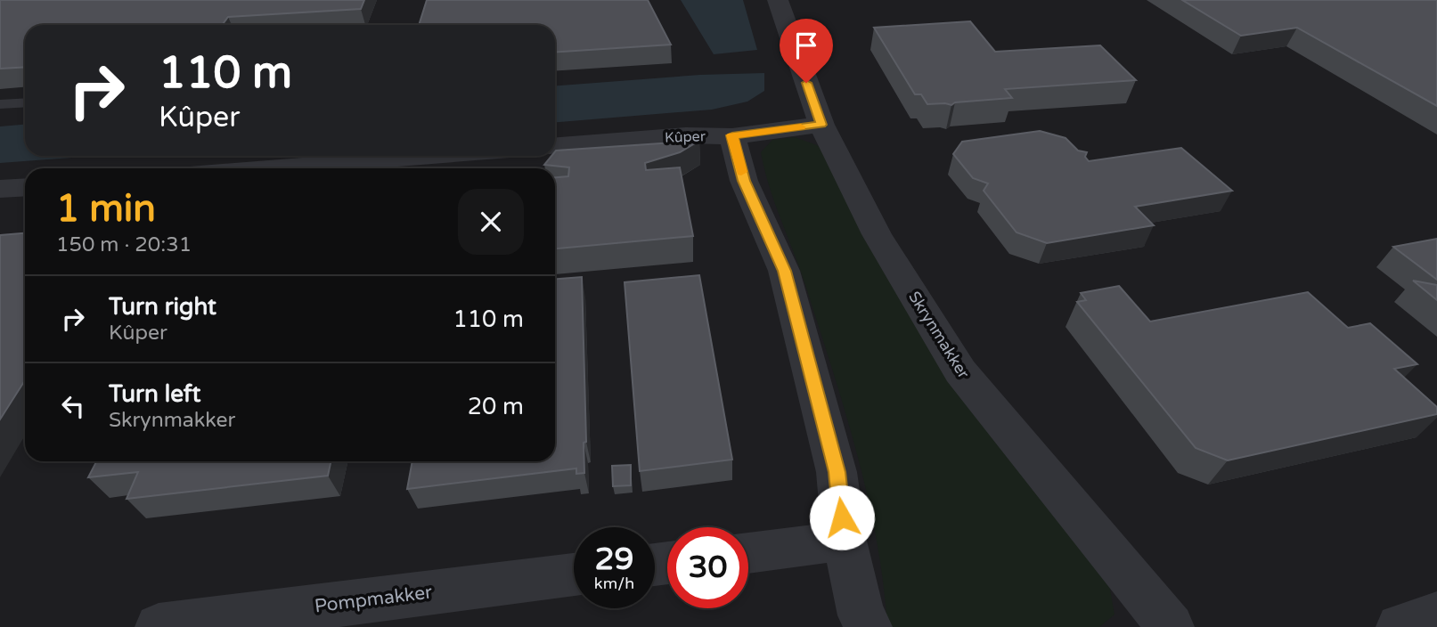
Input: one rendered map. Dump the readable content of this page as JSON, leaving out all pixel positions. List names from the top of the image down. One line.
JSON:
{"streets":{"street":["Kûper","Skrynmakker","Pompmakker"]},"crossings":[["Kûper","Skrynmakker"]],"page":{"turn":["110 m","Kûper"],"heading":["1 min","150 m · 20:31"],"list":[{"name":"Turn right","note":"Kûper","value":"110 m"},{"name":"Turn left","note":"Skrynmakker","value":"20 m"}],"speed":"29 km/h","limit":"30"}}
